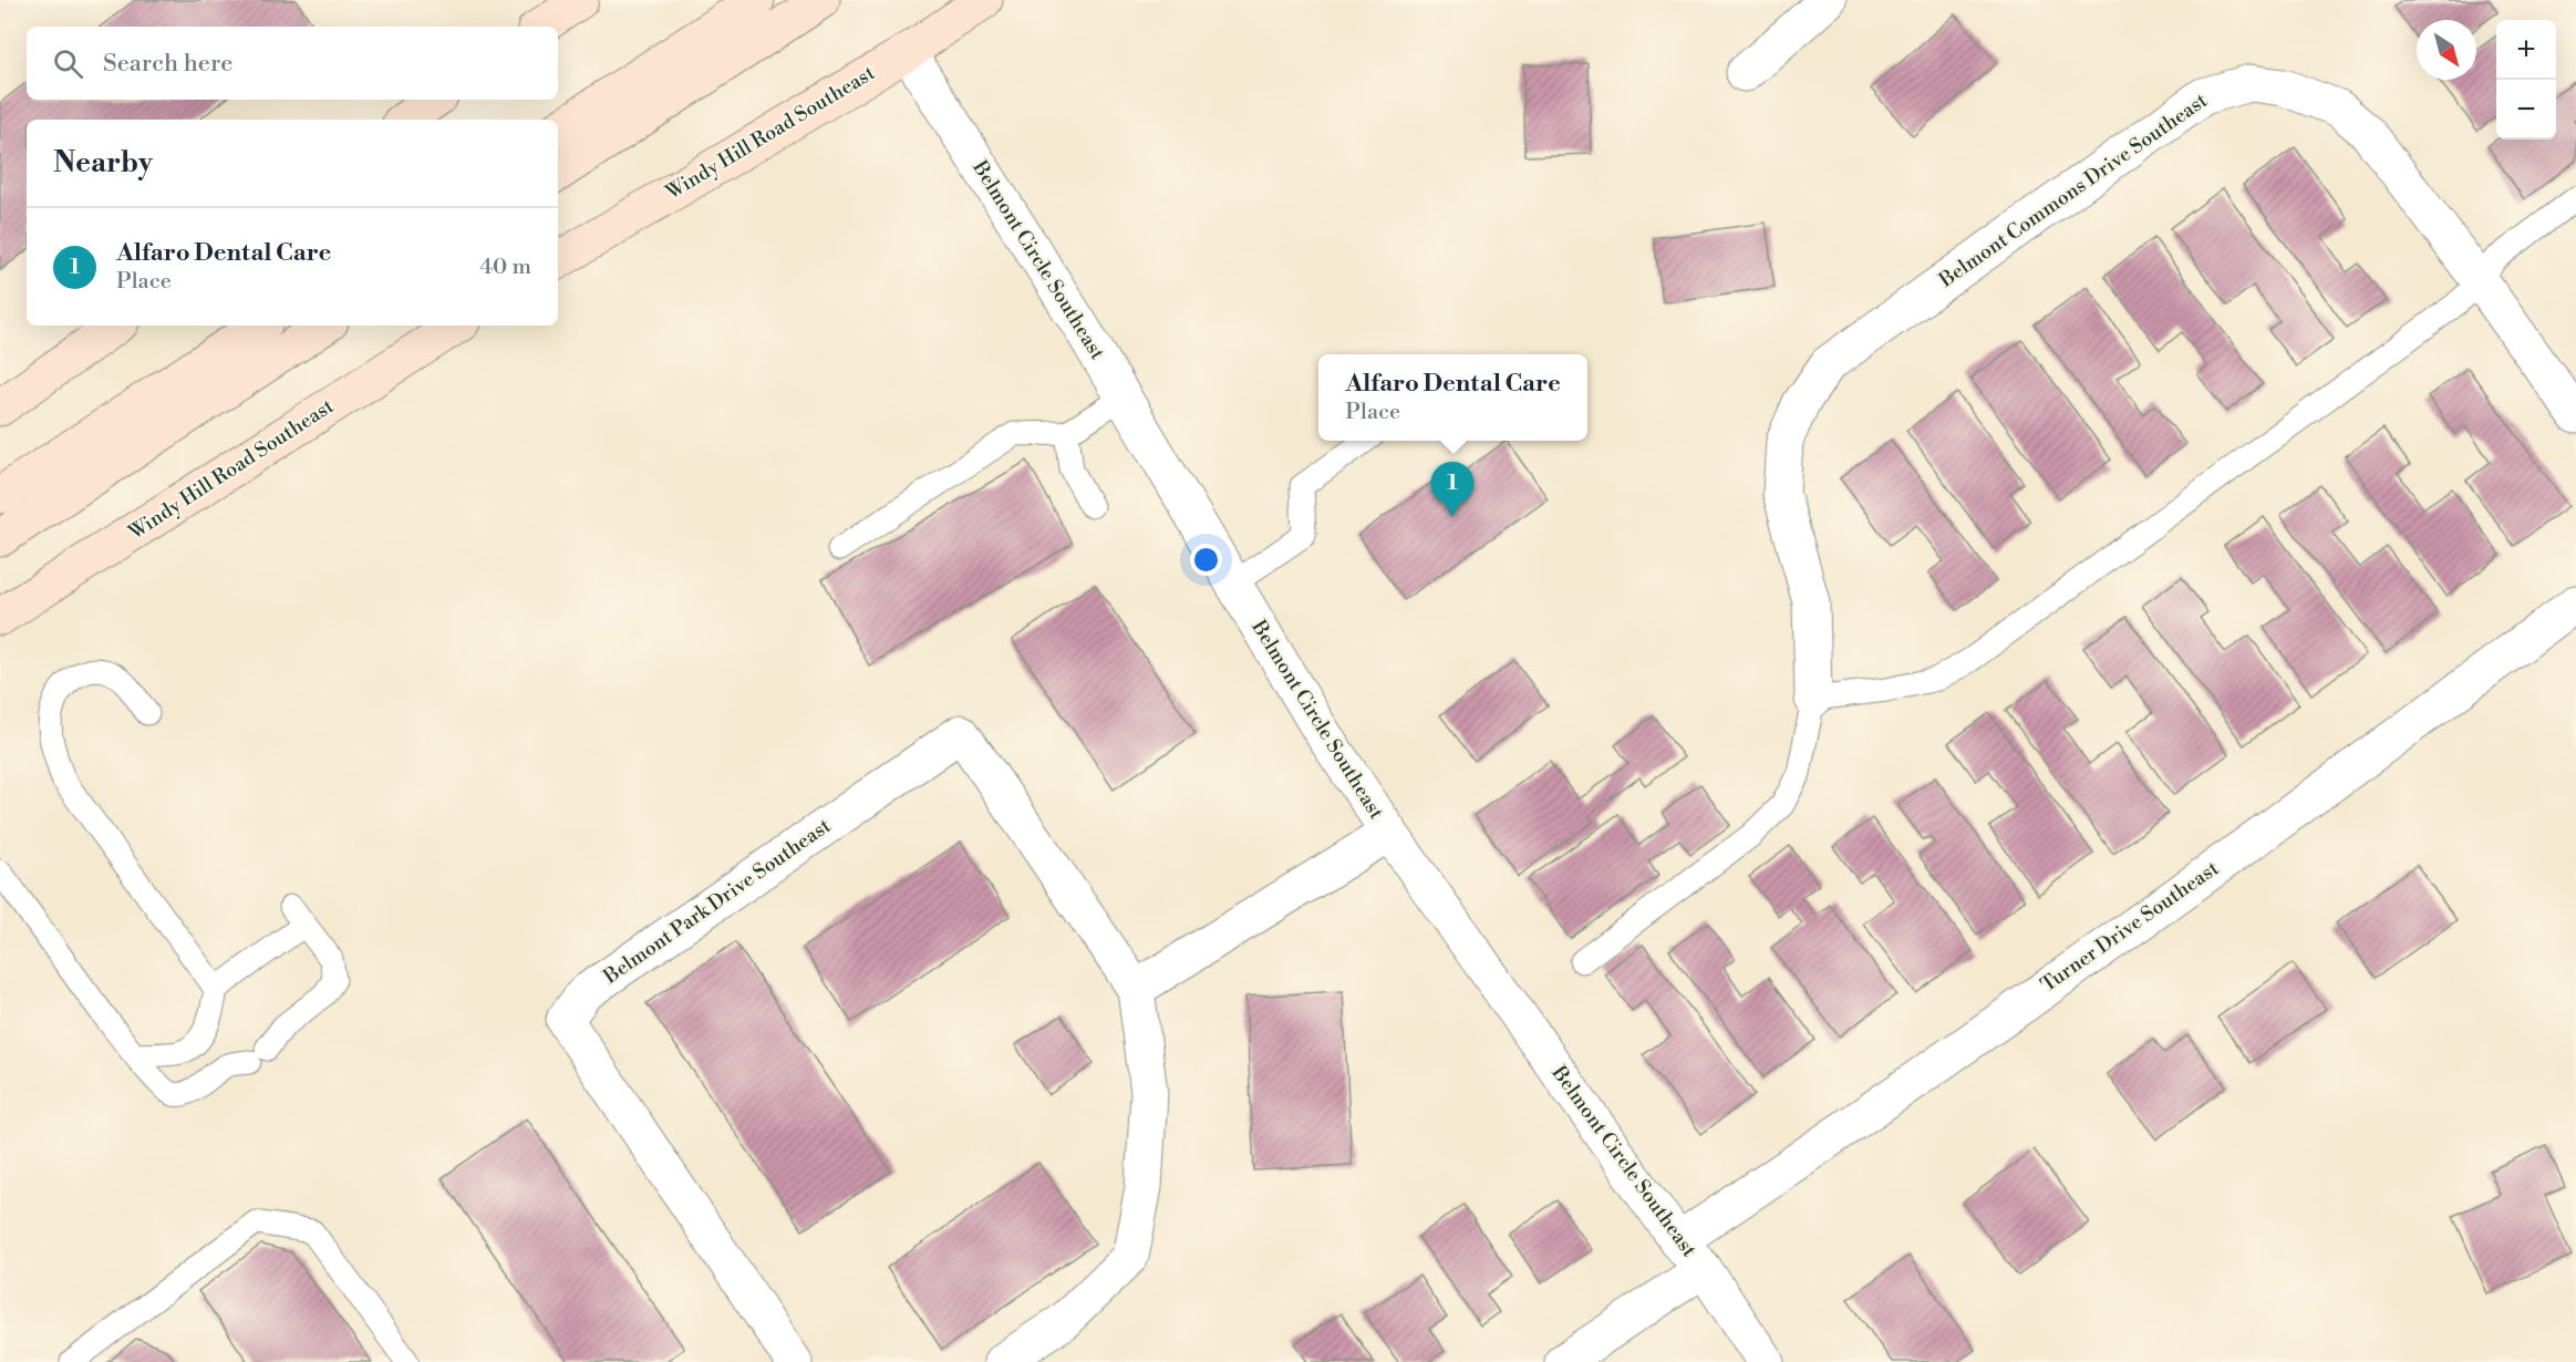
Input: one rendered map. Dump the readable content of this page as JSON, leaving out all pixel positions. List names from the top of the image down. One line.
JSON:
{"streets":{"street":["Windy Hill Road Southeast","Belmont Commons Drive Southeast","Belmont Circle Southeast","Belmont Park Drive Southeast","Turner Drive Southeast"]},"crossings":[["Windy Hill Road Southeast","Belmont Circle Southeast"],["Belmont Circle Southeast","Turner Drive Southeast"]],"north":"bottom right","page":{"map_buttons":["+","−"],"search":"Search here","heading":"Nearby","list":[{"mark":"1","name":"Alfaro Dental Care","note":"Place","value":"40 m"}],"popup":["Alfaro Dental Care","Place"],"pins":"1"}}
